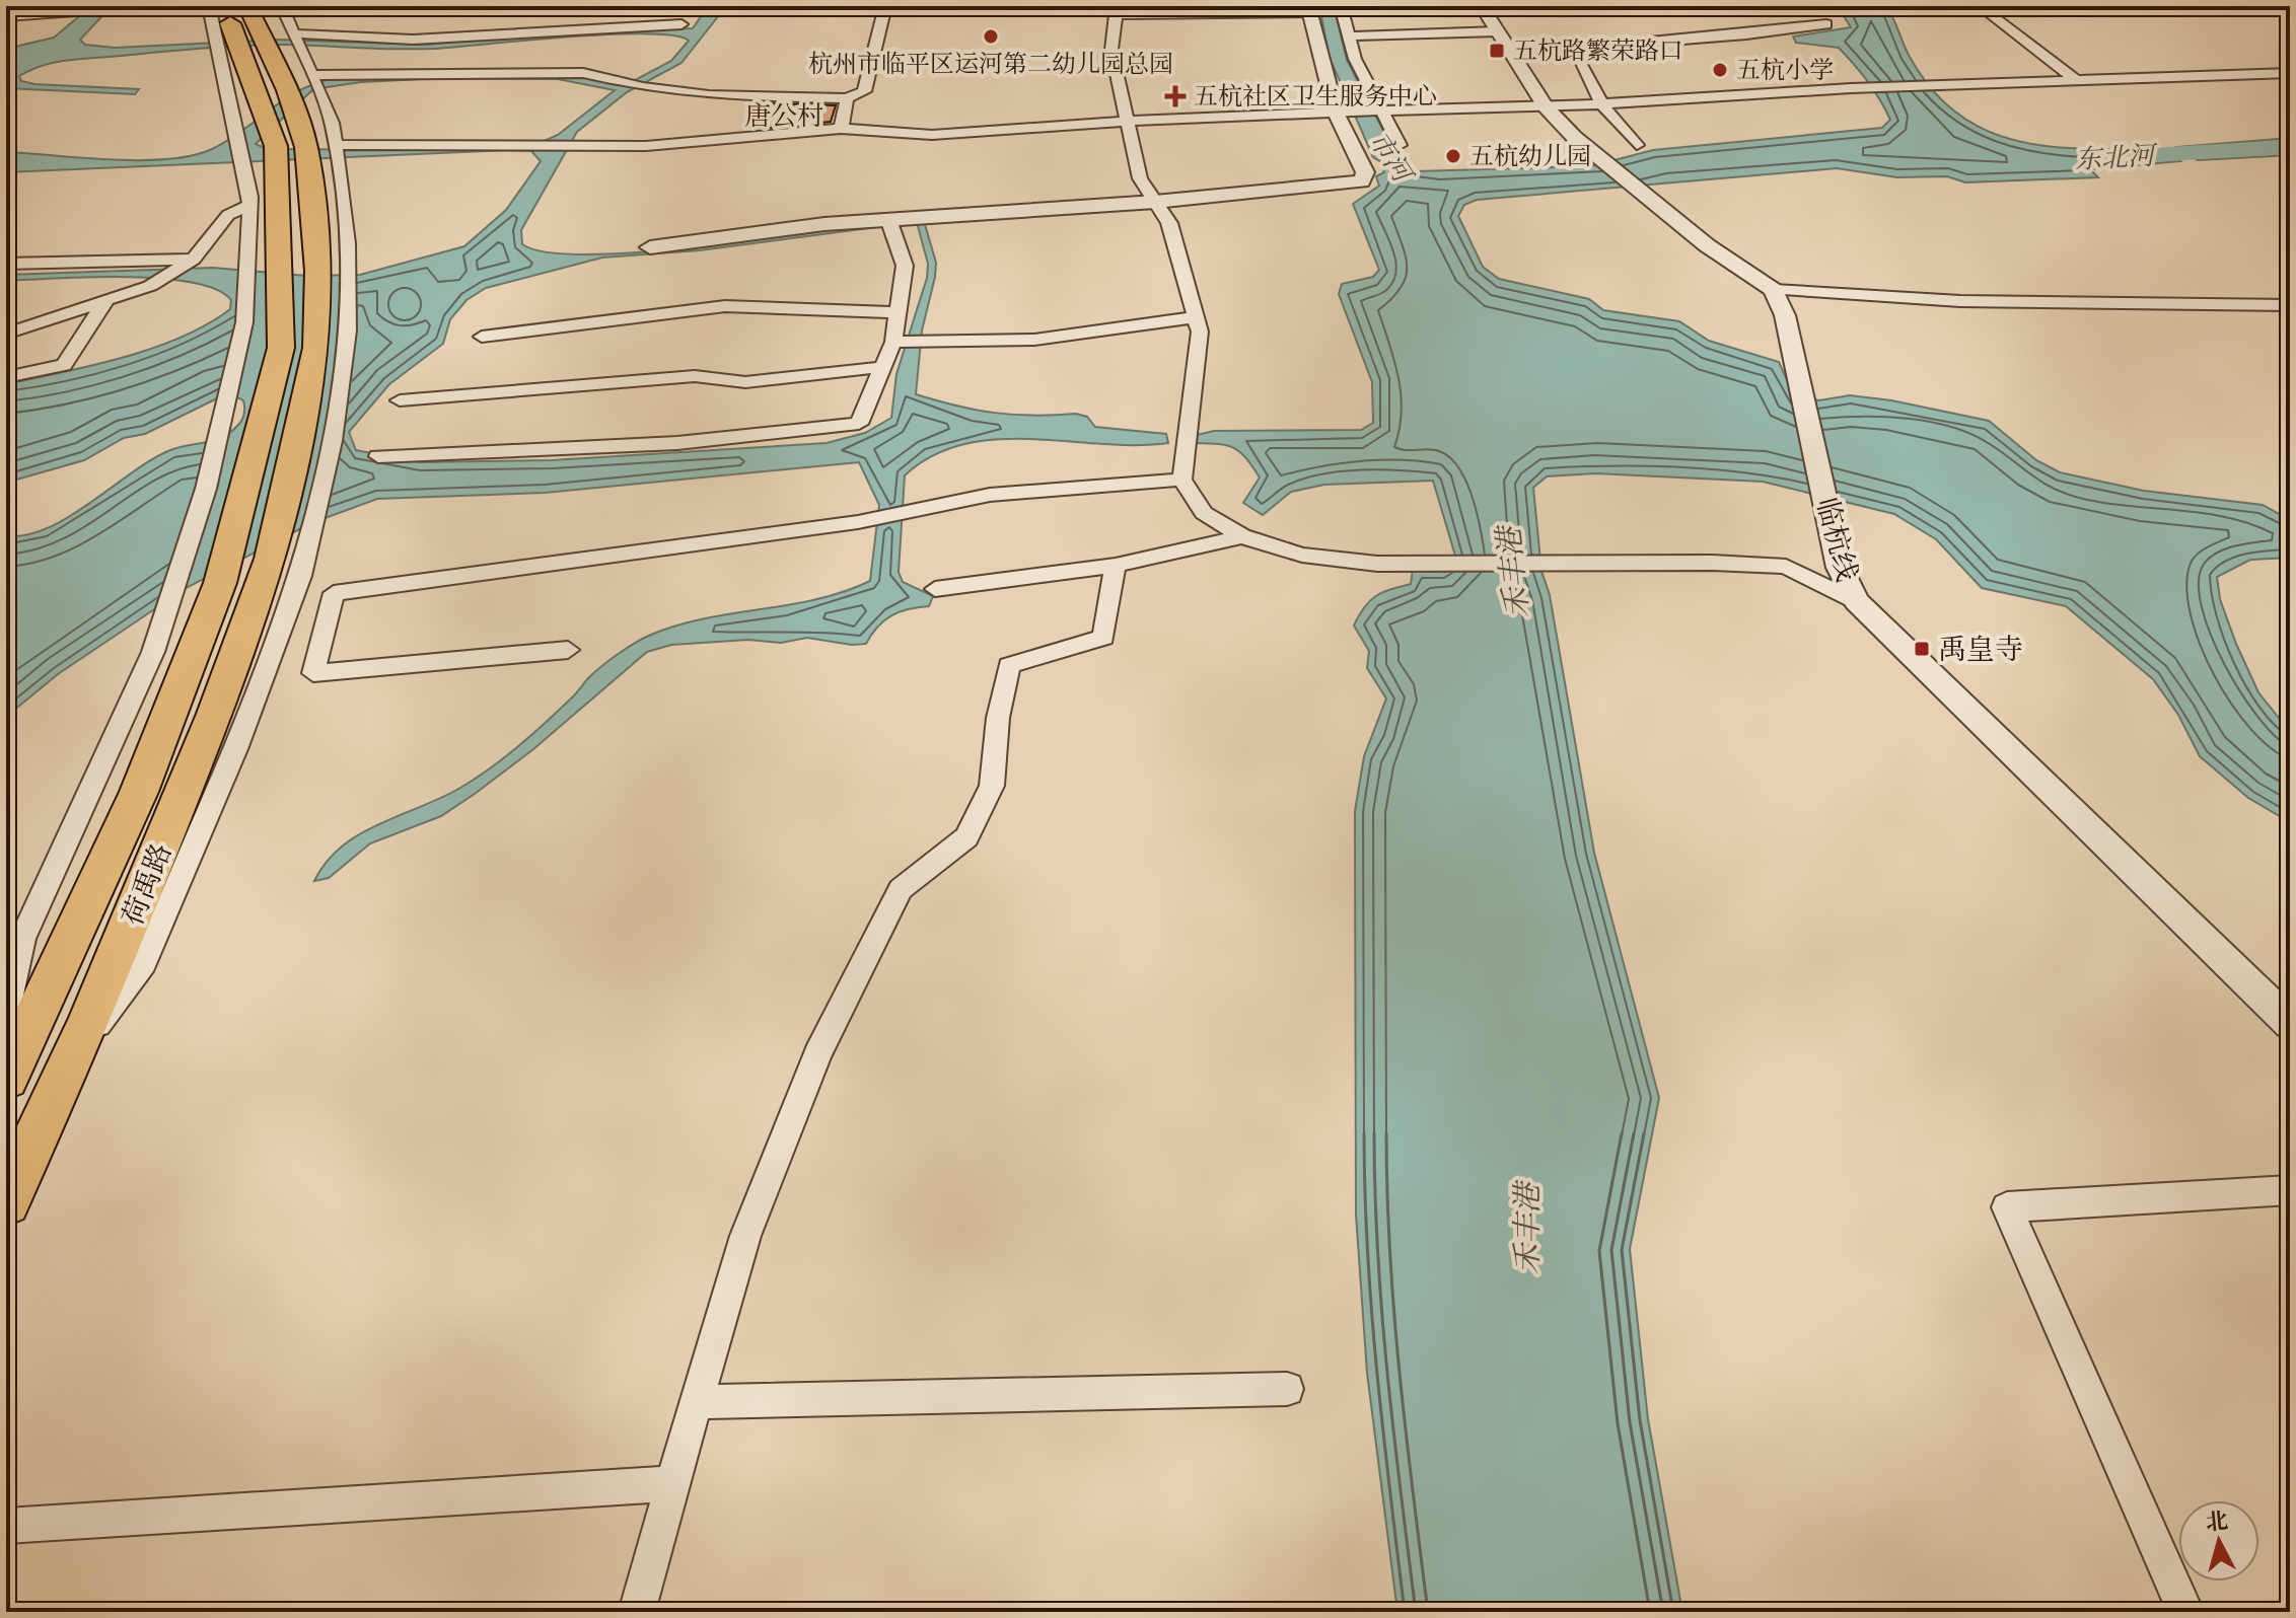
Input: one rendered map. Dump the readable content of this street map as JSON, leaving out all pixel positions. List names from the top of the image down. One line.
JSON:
{"streets":{"main road":["荷禹路"],"street":["临杭线"]},"districts":["唐公村"],"water":["市河","东北河","禾丰港"],"places":{"other":["杭州市临平区运河第二幼儿园总园","五杭小学","五杭幼儿园"],"transit":["五杭路繁荣路口","禹皇寺"],"health":["五杭社区卫生服务中心"]},"north":"top"}
